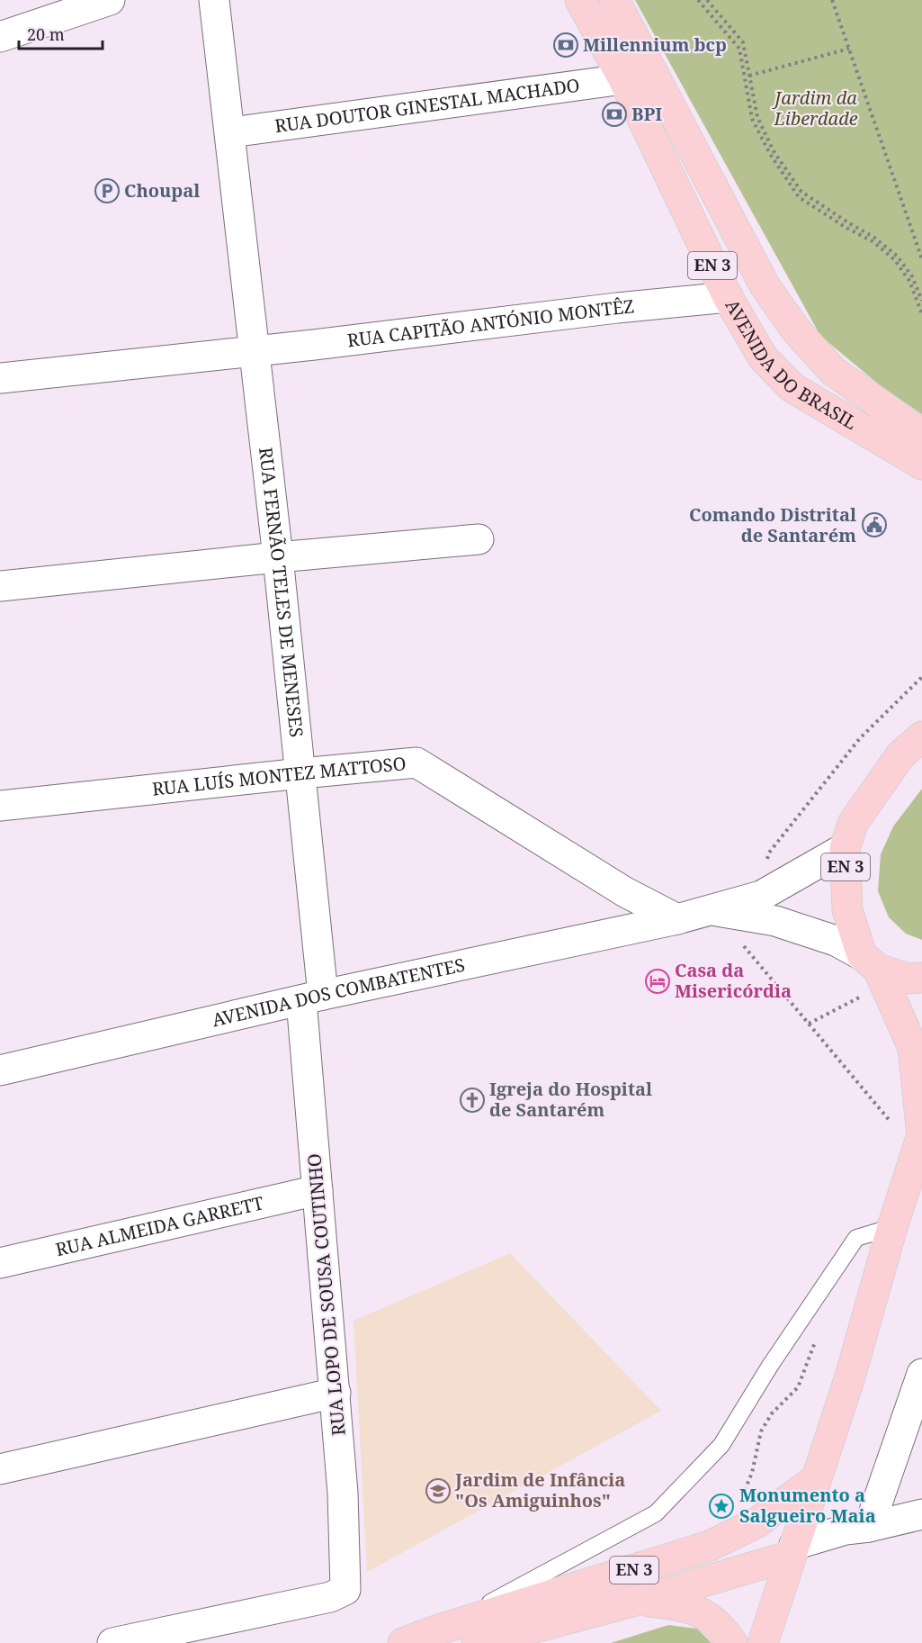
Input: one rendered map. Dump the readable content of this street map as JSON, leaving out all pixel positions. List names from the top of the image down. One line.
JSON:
{"streets":{"main road":["EN 3","AVENIDA DO BRASIL"],"street":["RUA DOUTOR GINESTAL MACHADO","RUA CAPITÃO ANTÓNIO MONTÊZ","RUA FERNÃO TELES DE MENESES","RUA LUÍS MONTEZ MATTOSO","AVENIDA DOS COMBATENTES","RUA ALMEIDA GARRETT","RUA LOPO DE SOUSA COUTINHO"]},"crossings":[["RUA DOUTOR GINESTAL MACHADO","AVENIDA DO BRASIL"],["RUA DOUTOR GINESTAL MACHADO","RUA FERNÃO TELES DE MENESES"],["EN 3","AVENIDA DOS COMBATENTES"],["RUA CAPITÃO ANTÓNIO MONTÊZ","AVENIDA DO BRASIL"],["RUA CAPITÃO ANTÓNIO MONTÊZ","RUA FERNÃO TELES DE MENESES"],["RUA FERNÃO TELES DE MENESES","RUA LUÍS MONTEZ MATTOSO"],["RUA FERNÃO TELES DE MENESES","AVENIDA DOS COMBATENTES"],["RUA FERNÃO TELES DE MENESES","RUA LOPO DE SOUSA COUTINHO"],["RUA LUÍS MONTEZ MATTOSO","AVENIDA DOS COMBATENTES"],["AVENIDA DOS COMBATENTES","RUA LOPO DE SOUSA COUTINHO"],["RUA ALMEIDA GARRETT","RUA LOPO DE SOUSA COUTINHO"]],"parks":["Jardim da Liberdade"],"places":{"bank":["Millennium bcp","BPI"],"parking":["Choupal"],"public building":["Comando Distrital de Santarém"],"hotel":["Casa da Misericórdia"],"church":["Igreja do Hospital de Santarém"],"school or university":["Jardim de Infância \"Os Amiguinhos\""],"place":["Monumento a Salgueiro Maia"]},"scale_bar":"20 m"}
